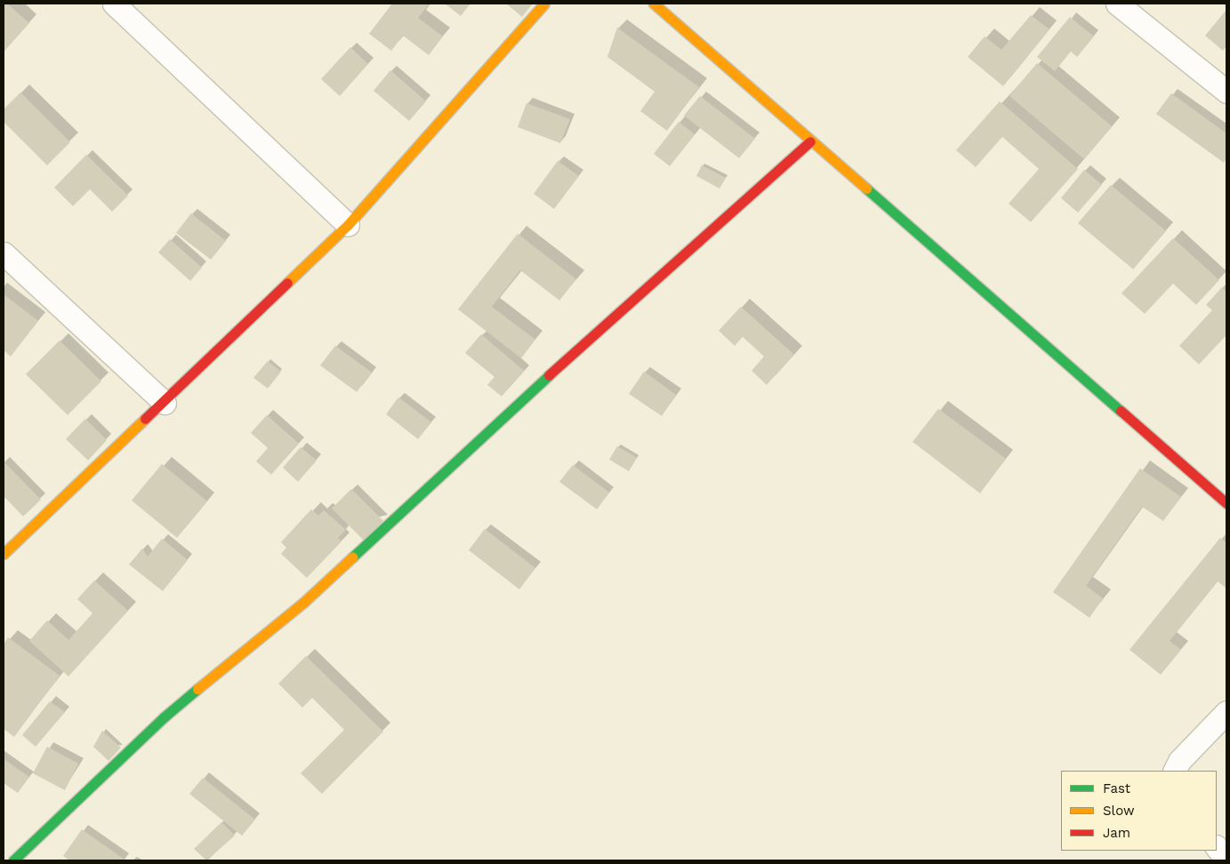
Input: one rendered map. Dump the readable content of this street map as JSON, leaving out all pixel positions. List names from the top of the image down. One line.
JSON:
{"legend":["Fast","Slow","Jam"]}
